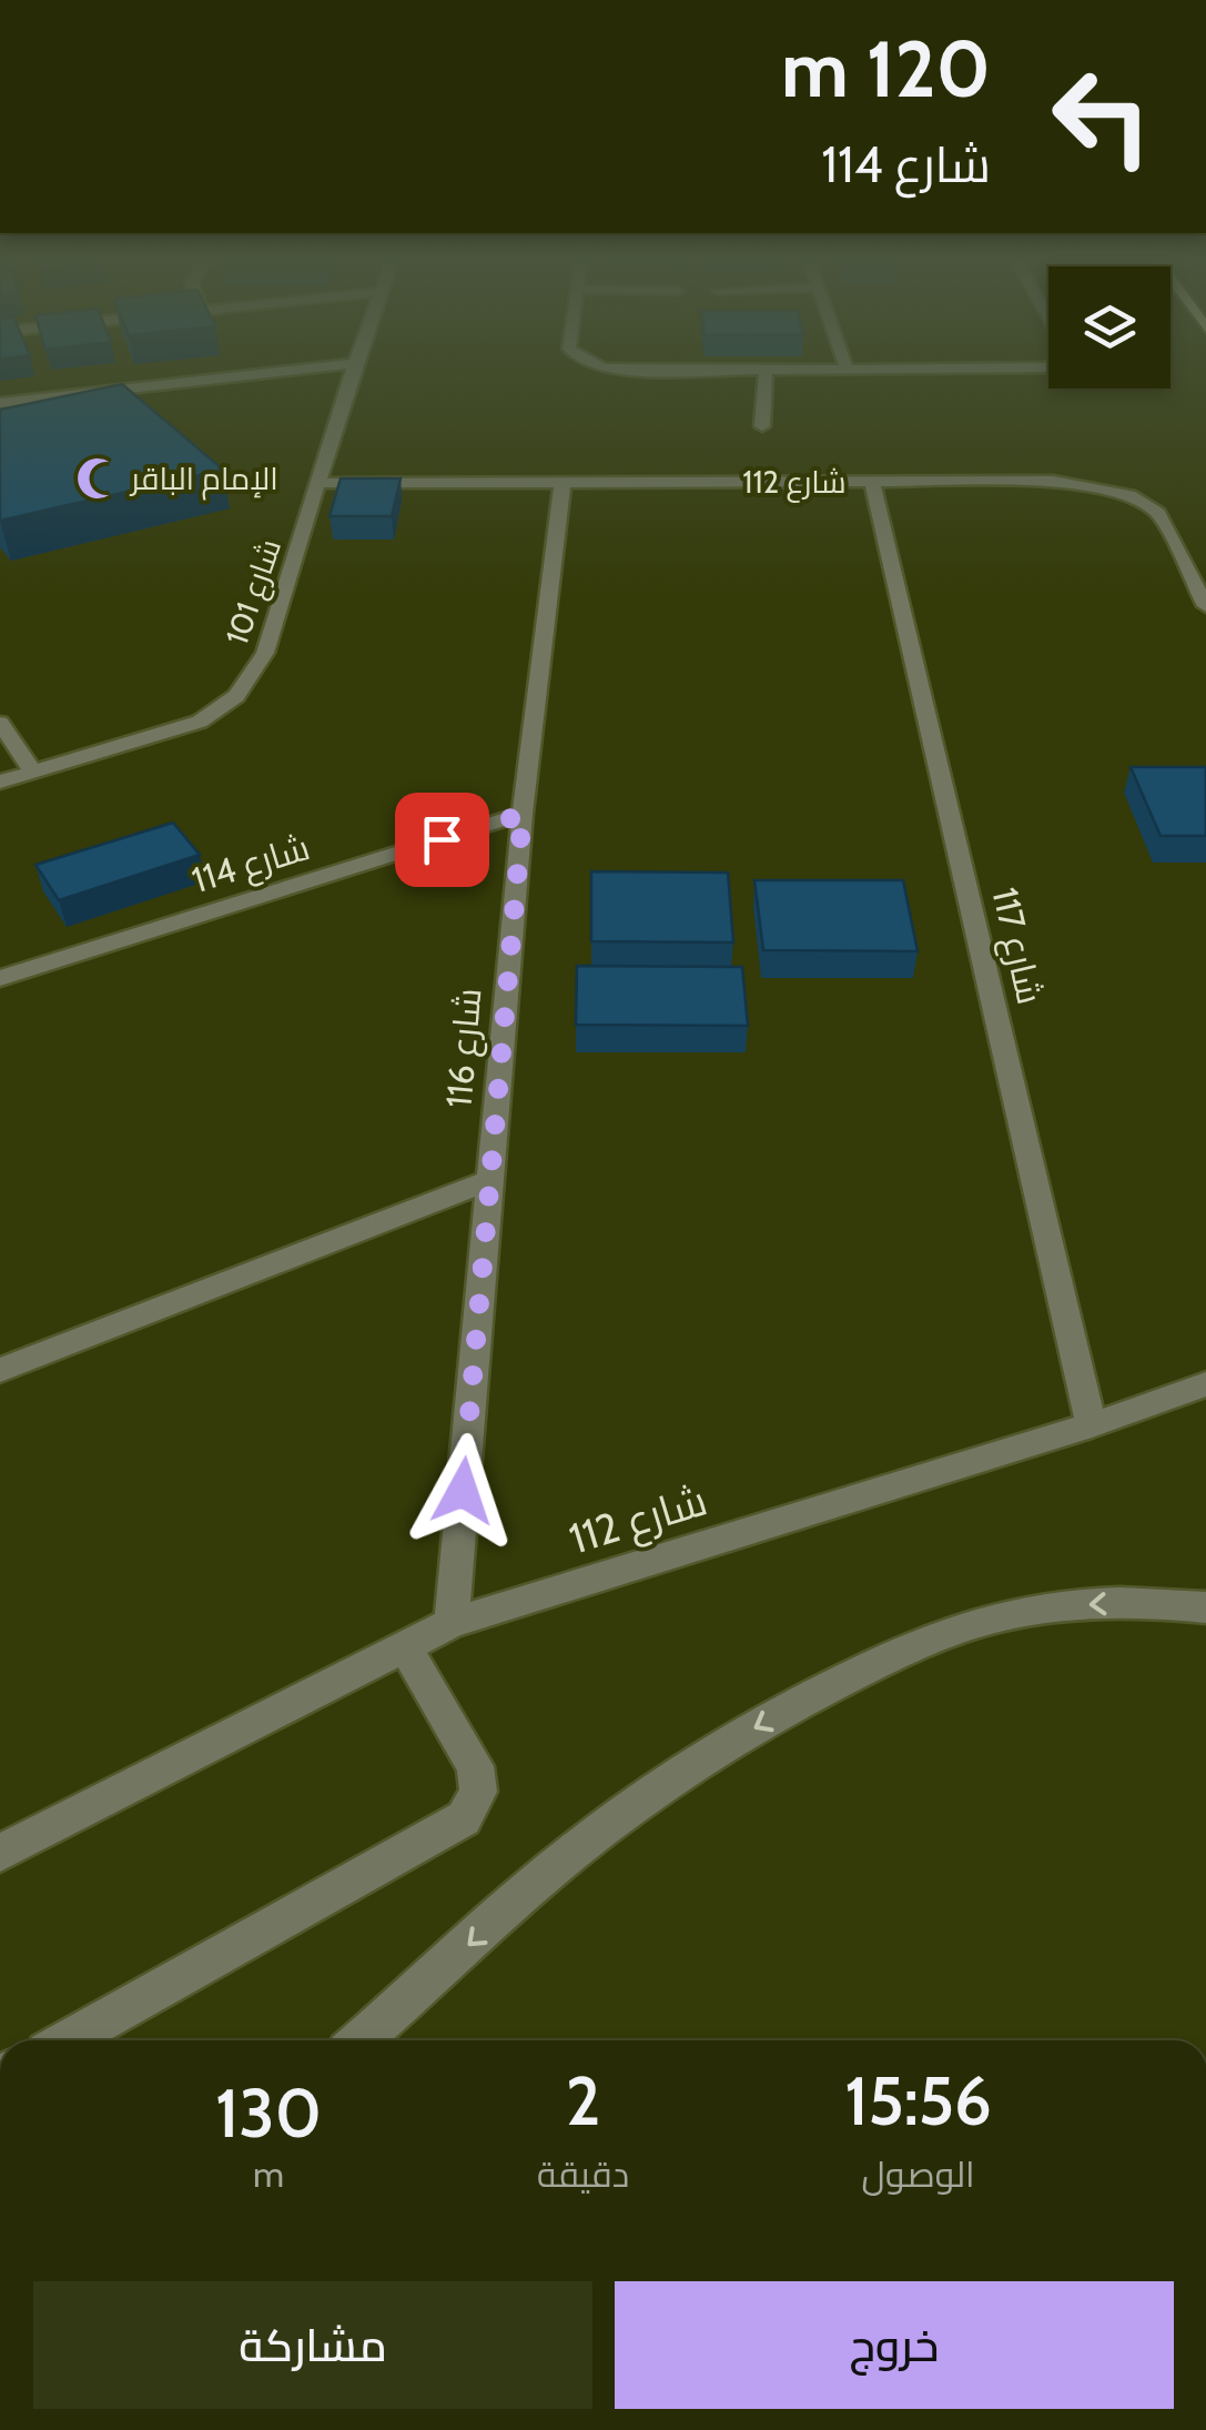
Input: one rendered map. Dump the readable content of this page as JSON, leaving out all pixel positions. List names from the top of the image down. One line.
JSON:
{"streets":{"street":["شارع 112","شارع 101","شارع 114","شارع 117","شارع 116"]},"crossings":[["شارع 112","شارع 101"],["شارع 112","شارع 117"],["شارع 112","شارع 116"],["شارع 114","شارع 116"]],"places":{"mosque":["الإمام الباقر"]},"page":{"turn":["120 m","شارع 114"],"eta":["15:56","الوصول","2","دقيقة","130","m"],"buttons":["خروج","مشاركة"]}}
